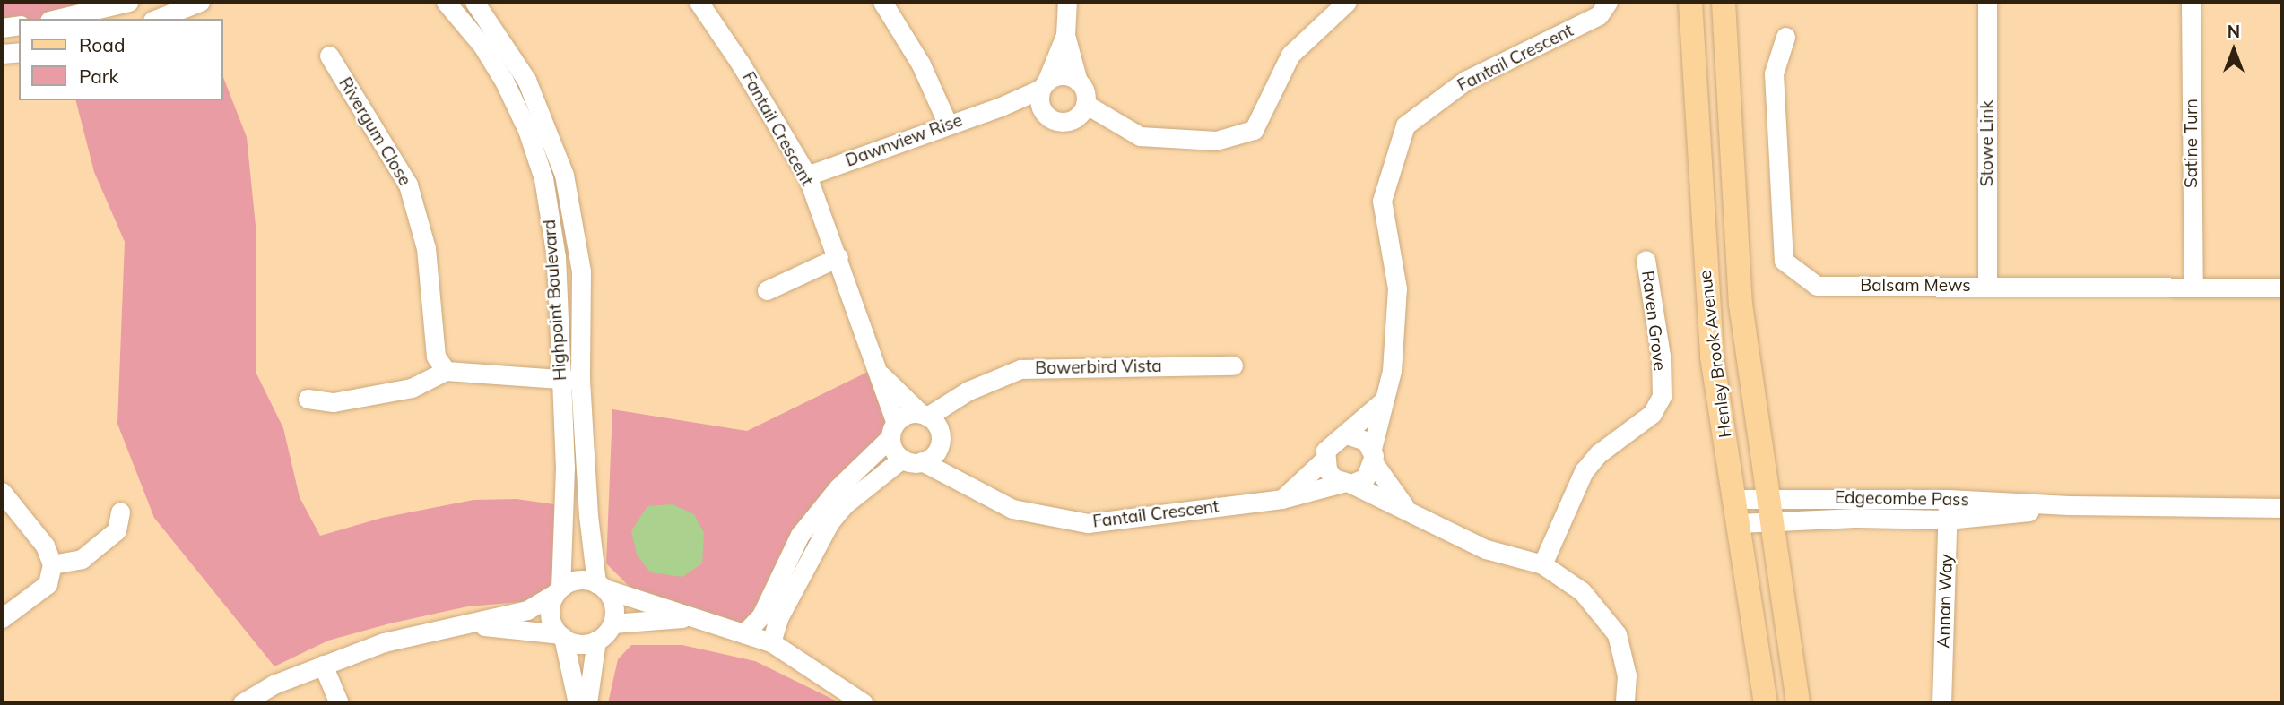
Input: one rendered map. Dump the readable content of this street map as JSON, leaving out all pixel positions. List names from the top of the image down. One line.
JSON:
{"streets":{"main road":["Henley Brook Avenue"],"street":["Fantail Crescent","Rivergum Close","Dawnview Rise","Stowe Link","Satine Turn","Balsam Mews","Highpoint Boulevard","Raven Grove","Bowerbird Vista","Edgecombe Pass","Annan Way"]},"crossings":[["Fantail Crescent","Dawnview Rise"],["Fantail Crescent","Bowerbird Vista"],["Stowe Link","Balsam Mews"],["Satine Turn","Balsam Mews"],["Henley Brook Avenue","Edgecombe Pass"],["Edgecombe Pass","Annan Way"]],"legend":["Road","Park"],"north":"top"}
